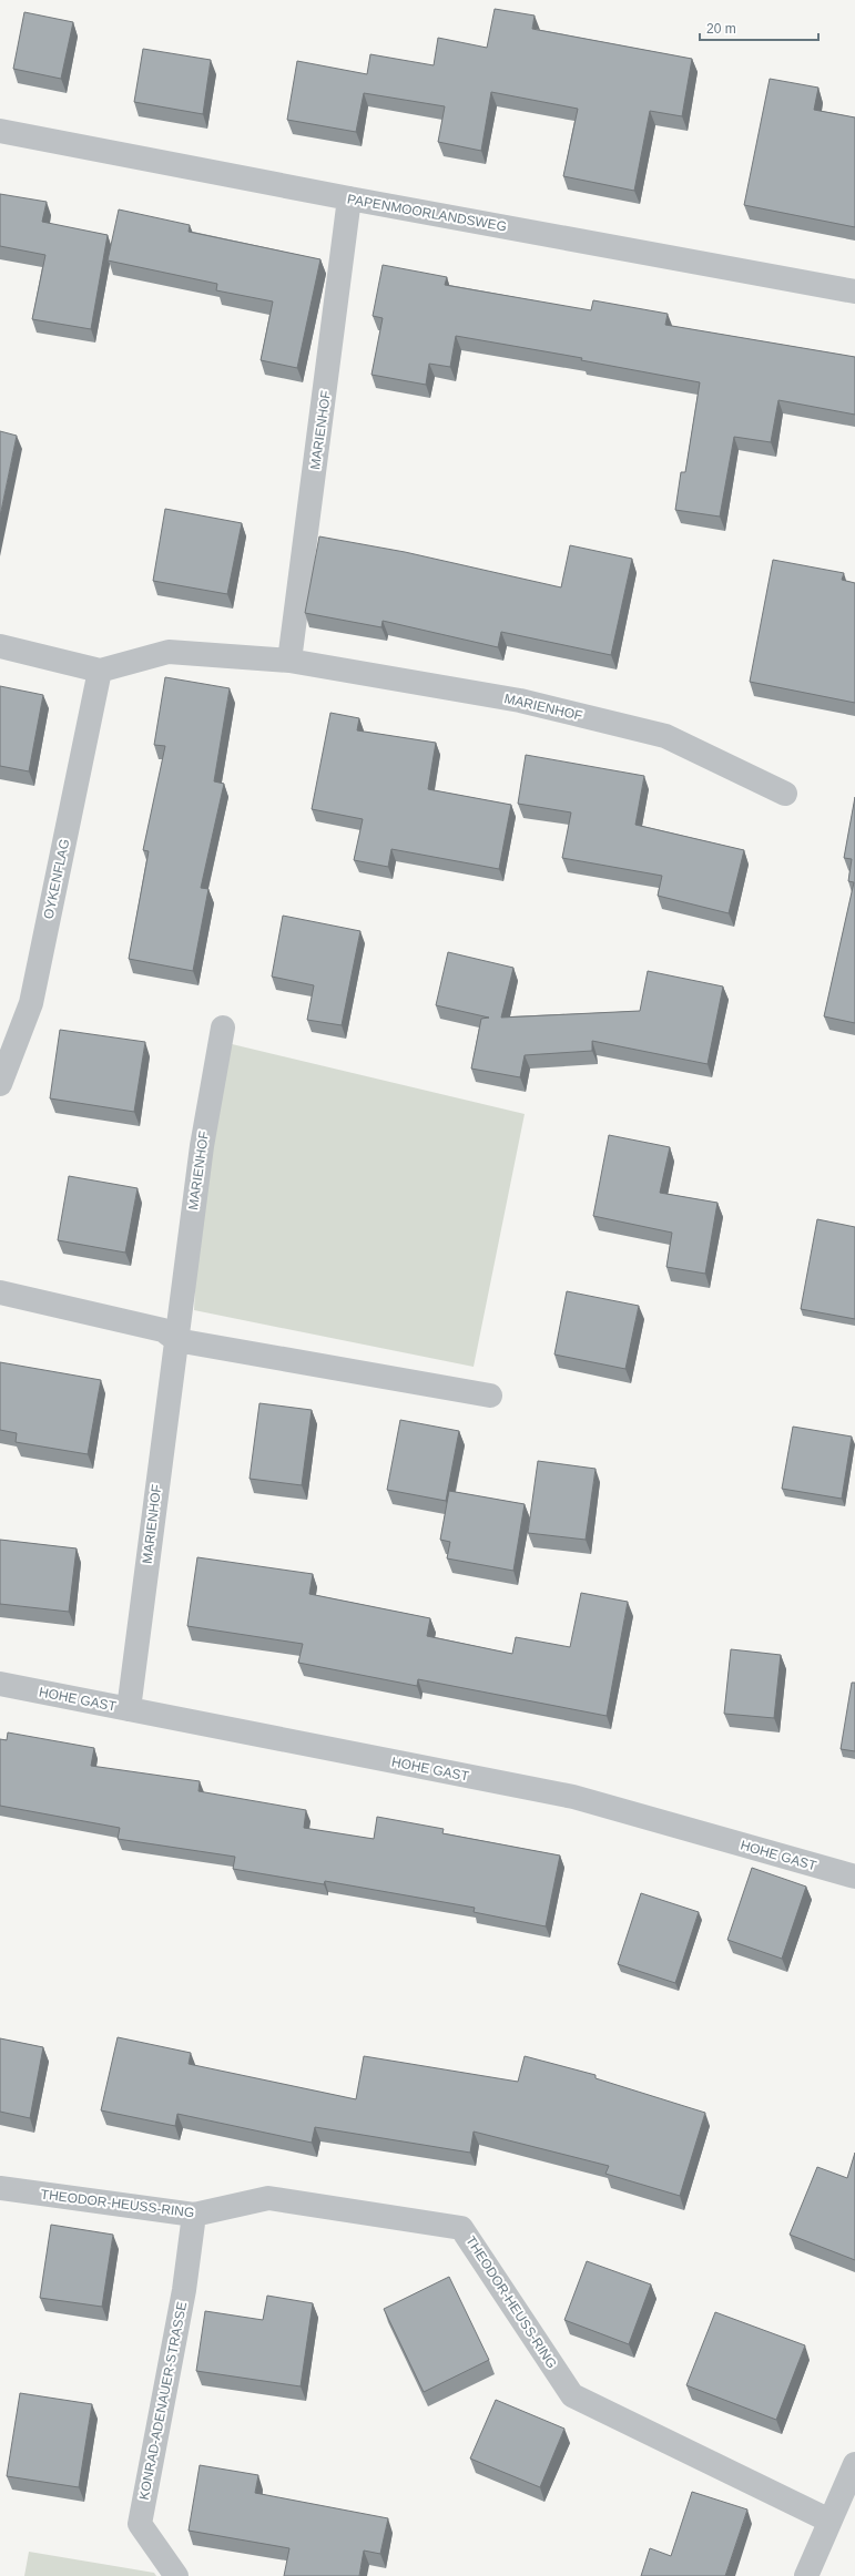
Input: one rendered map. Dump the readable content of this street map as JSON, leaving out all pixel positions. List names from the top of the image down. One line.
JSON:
{"streets":{"street":["PAPENMOORLANDSWEG","MARIENHOF","OYKENFLAG","HOHE GAST","THEODOR-HEUSS-RING","KONRAD-ADENAUER-STRASSE"]},"crossings":[["PAPENMOORLANDSWEG","MARIENHOF"],["MARIENHOF","OYKENFLAG"],["MARIENHOF","HOHE GAST"],["THEODOR-HEUSS-RING","KONRAD-ADENAUER-STRASSE"]],"scale_bar":"20 m"}
